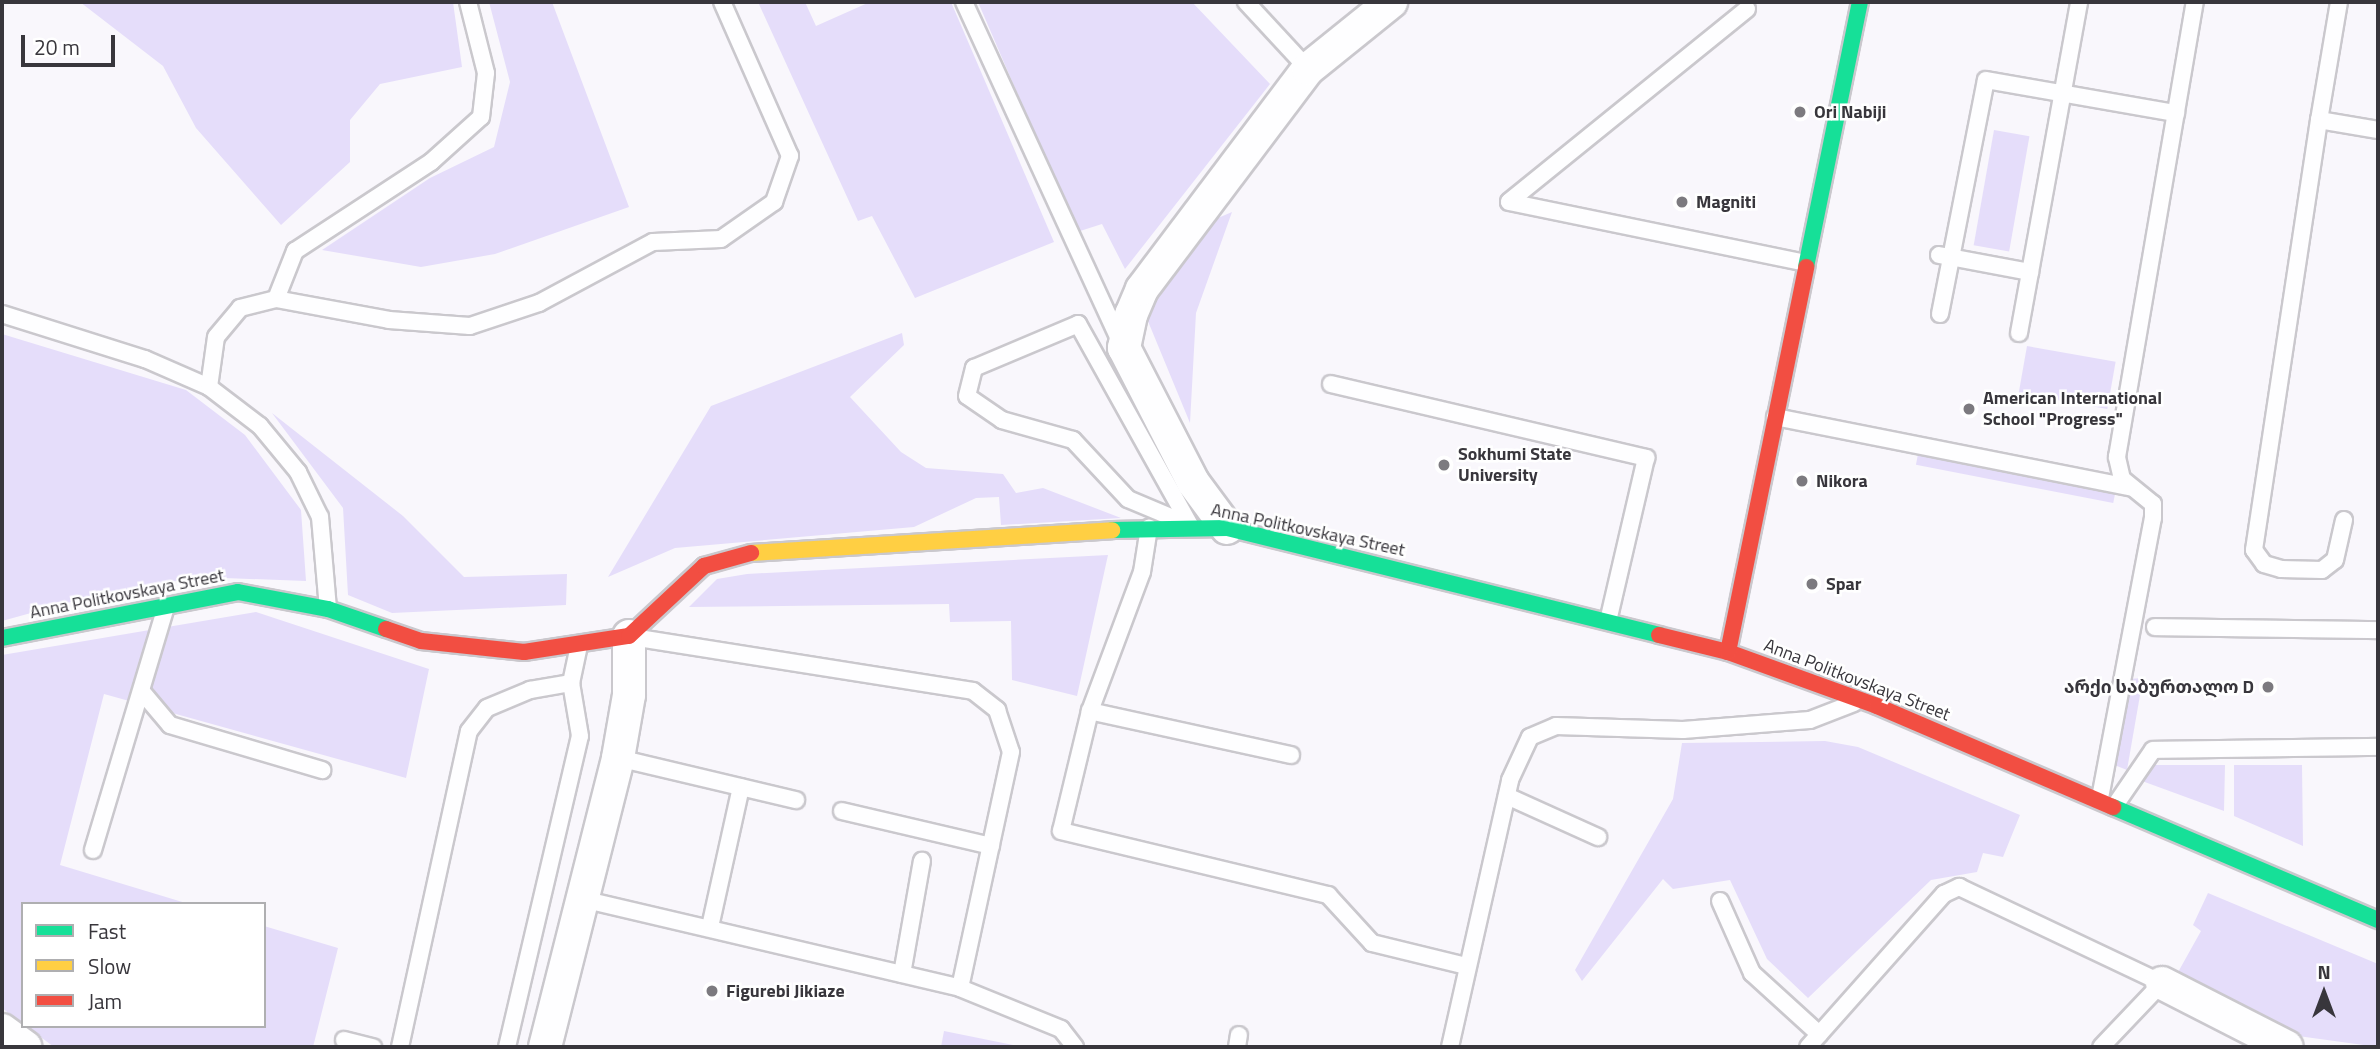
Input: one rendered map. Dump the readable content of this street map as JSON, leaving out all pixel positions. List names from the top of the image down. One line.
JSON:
{"streets":{"street":["Anna Politkovskaya Street"]},"places":["Ori Nabiji","Magniti","American International School \"Progress\"","Sokhumi State University","Nikora","Spar","არქი საბურთალო D","Figurebi Jikiaze"],"legend":["Fast","Slow","Jam"],"scale_bar":"20 m","north":"top"}
